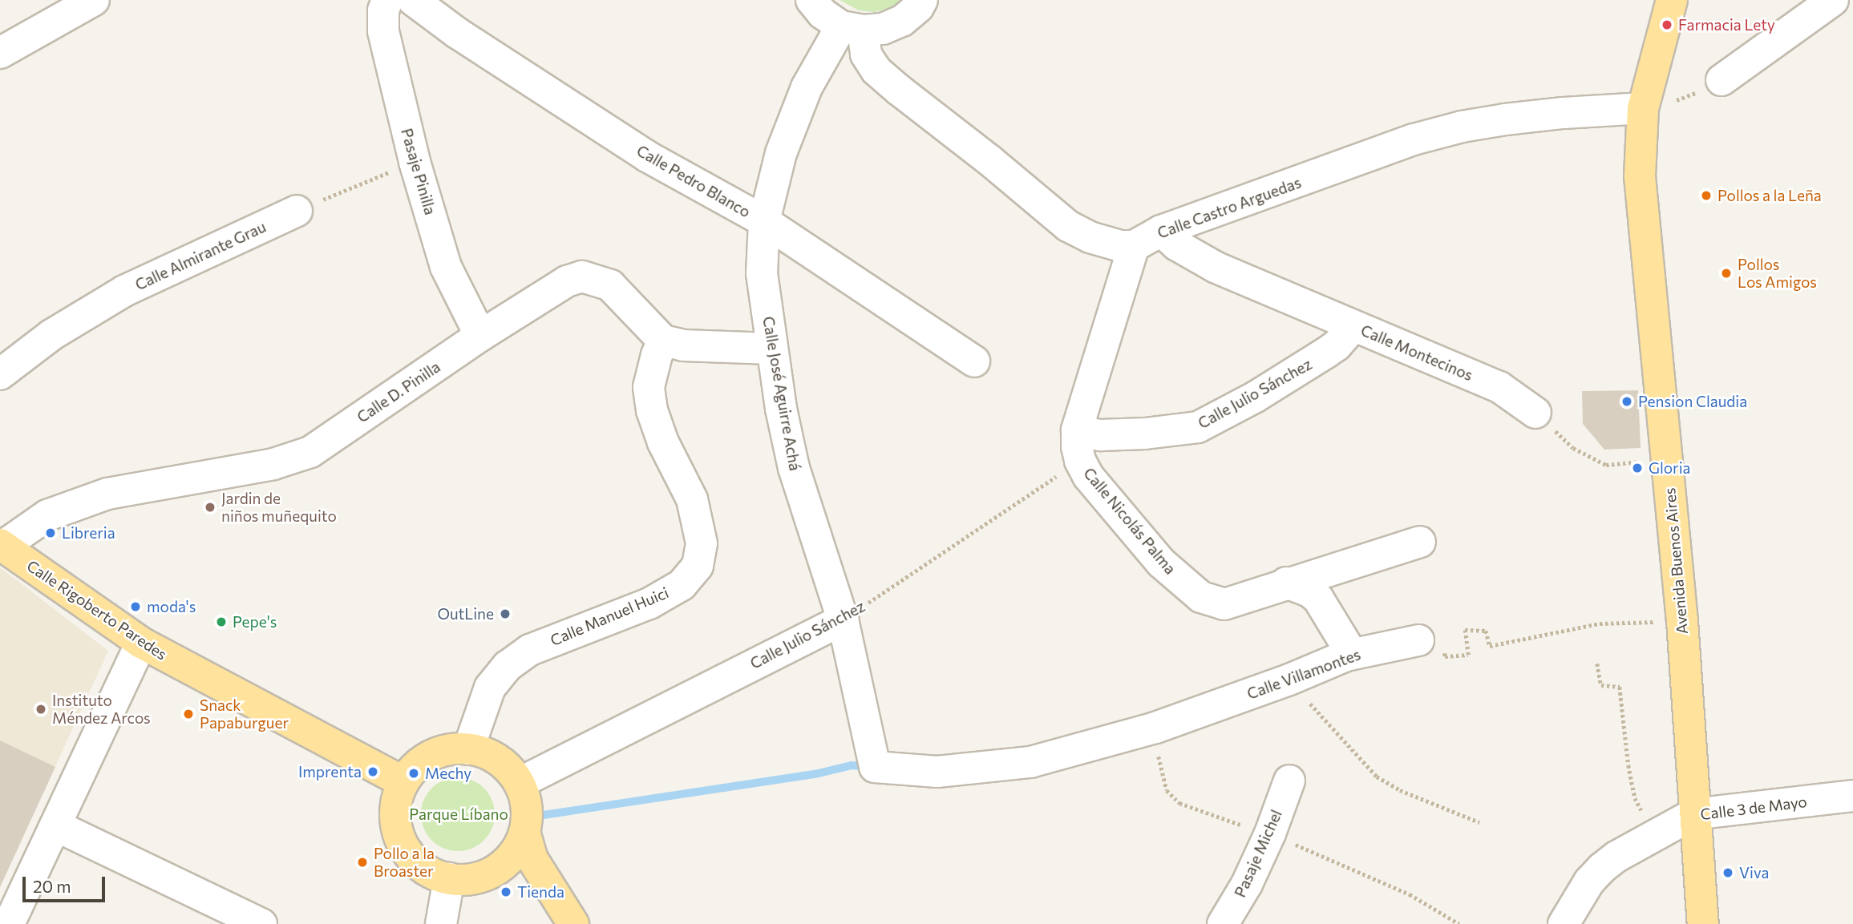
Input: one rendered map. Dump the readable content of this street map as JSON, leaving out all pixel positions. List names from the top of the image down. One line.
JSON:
{"streets":{"main road":["Avenida Buenos Aires","Calle Rigoberto Paredes"],"street":["Pasaje Pinilla","Calle Pedro Blanco","Calle Castro Arguedas","Calle Almirante Grau","Calle Montecinos","Calle D. Pinilla","Calle José Aguirre Achá","Calle Julio Sánchez","Calle Nicolás Palma","Calle Manuel Huici","Calle Villamontes","Calle 3 de Mayo","Pasaje Michel"]},"crossings":[["Pasaje Pinilla","Calle D. Pinilla"],["Calle Pedro Blanco","Calle José Aguirre Achá"],["Calle Castro Arguedas","Calle Montecinos"],["Calle Castro Arguedas","Calle Nicolás Palma"],["Calle Castro Arguedas","Avenida Buenos Aires"],["Calle Montecinos","Calle Julio Sánchez"],["Calle D. Pinilla","Calle Rigoberto Paredes"],["Calle D. Pinilla","Calle Manuel Huici"],["Calle José Aguirre Achá","Calle Julio Sánchez"],["Calle José Aguirre Achá","Calle Villamontes"],["Calle Julio Sánchez","Calle Nicolás Palma"],["Calle Julio Sánchez","Calle Rigoberto Paredes"],["Calle Julio Sánchez","Calle Manuel Huici"],["Avenida Buenos Aires","Calle 3 de Mayo"],["Calle Rigoberto Paredes","Calle Manuel Huici"]],"parks":["Parque Líbano"],"places":["Farmacia Lety","Pollos a la Leña","Pollos Los Amigos","Pension Claudia","Gloria","Jardin de niños muñequito","Libreria","moda's","OutLine","Pepe's","Instituto Méndez Arcos","Snack Papaburguer","Imprenta","Mechy","Pollo a la Broaster","Viva","Tienda"],"scale_bar":"20 m"}
